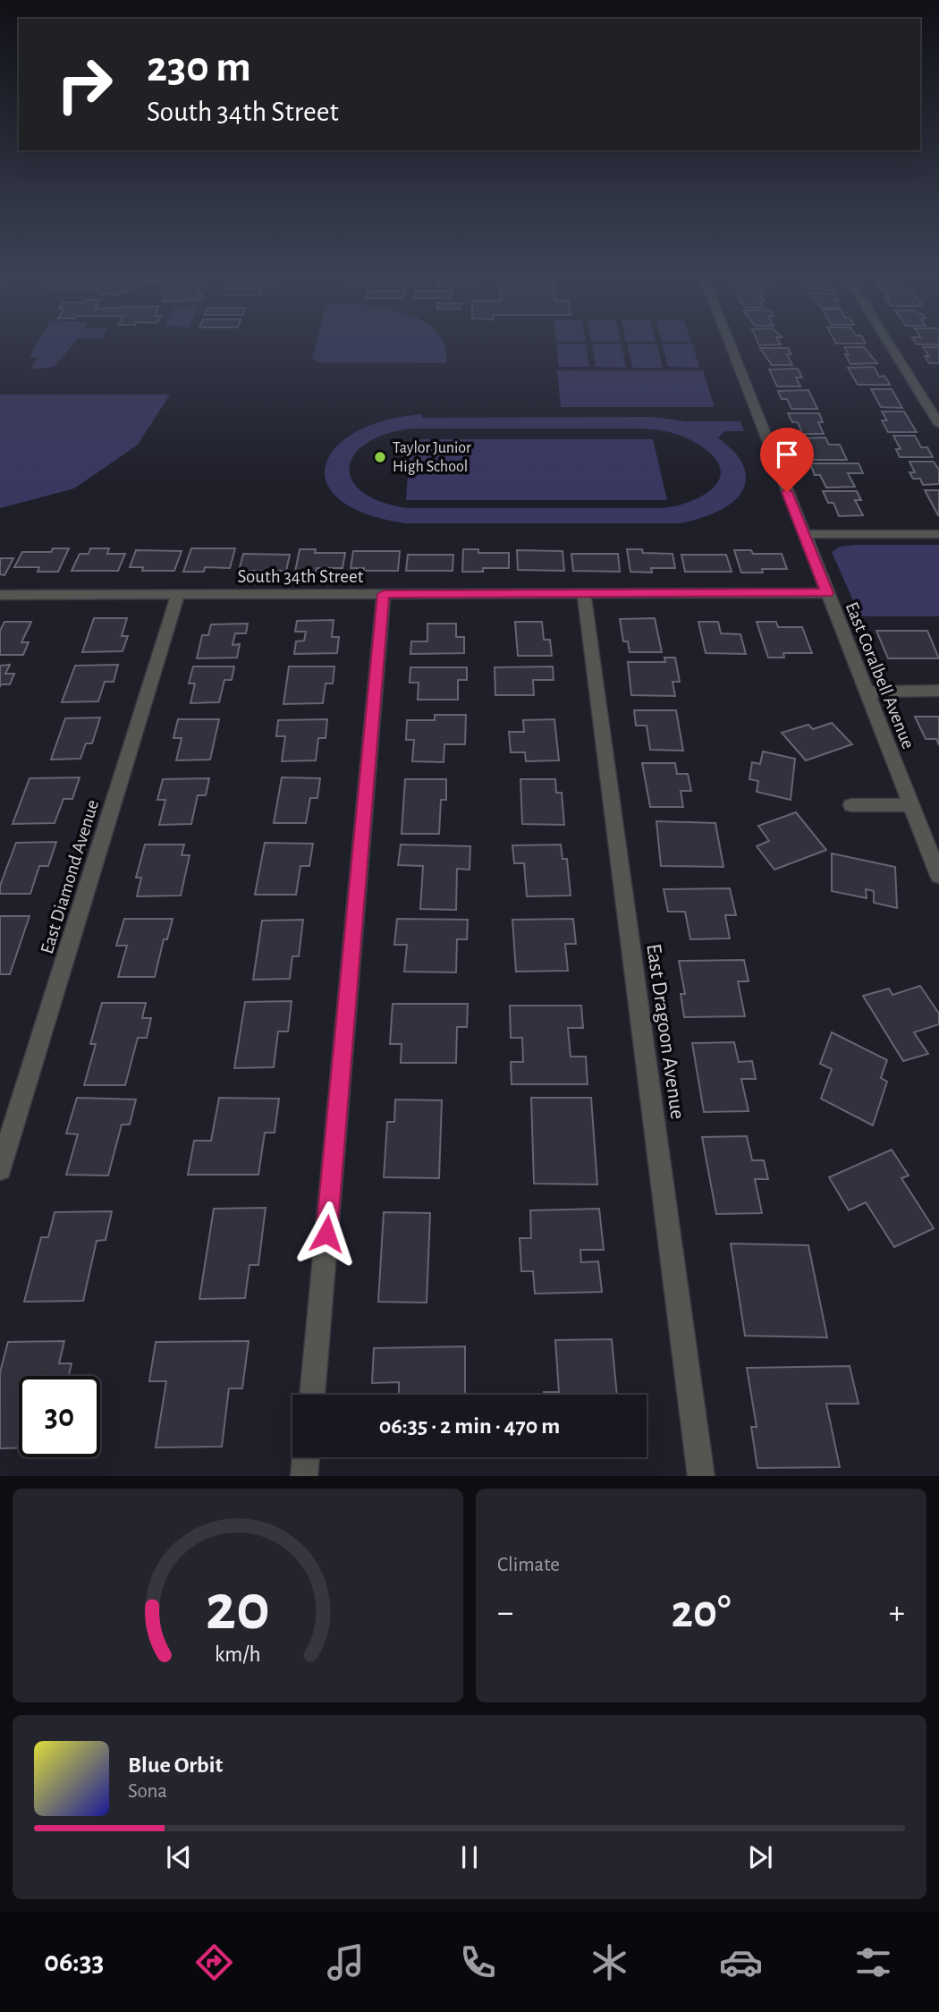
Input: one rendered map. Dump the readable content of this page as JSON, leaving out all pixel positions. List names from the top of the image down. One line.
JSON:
{"streets":{"street":["South 34th Street","East Coralbell Avenue","East Diamond Avenue","East Dragoon Avenue"]},"crossings":[["South 34th Street","East Coralbell Avenue"],["South 34th Street","East Diamond Avenue"],["South 34th Street","East Dragoon Avenue"]],"places":["Taylor Junior High School"],"page":{"turn":["230 m","South 34th Street"],"limit":"30","trip":"06:35 · 2 min · 470 m","tile":"Climate","heat":["−","20°","+"],"song":["Blue Orbit","Sona"],"tabs":"06:33","gauge":["20","km/h"]}}
